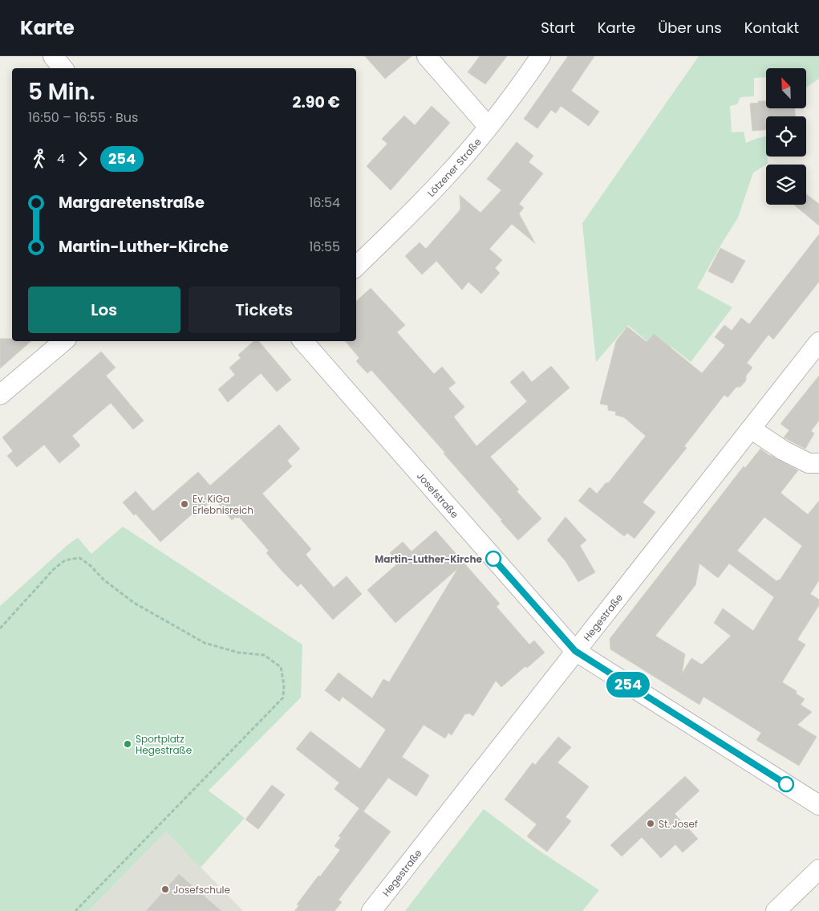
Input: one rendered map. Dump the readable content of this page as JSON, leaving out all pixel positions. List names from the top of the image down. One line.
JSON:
{"streets":{"street":["Lötzener Straße","Josefstraße","Hegestraße"]},"crossings":[["Josefstraße","Hegestraße"]],"places":["Ev. KiGa Erlebnisreich","Martin-Luther-Kirche","Sportplatz Hegestraße","St. Josef","Josefschule"],"lines":["bus line 254"],"north":"top left","page":{"header":"Karte","nav":["Start","Karte","Über uns","Kontakt"],"on_map":"254","heading":["5 Min.","16:50 – 16:55 · Bus","2.90 €"],"legs":["4","254"],"list":[{"name":"Margaretenstraße","value":"16:54"},{"name":"Martin-Luther-Kirche","value":"16:55"}],"buttons":["Los","Tickets"]}}
